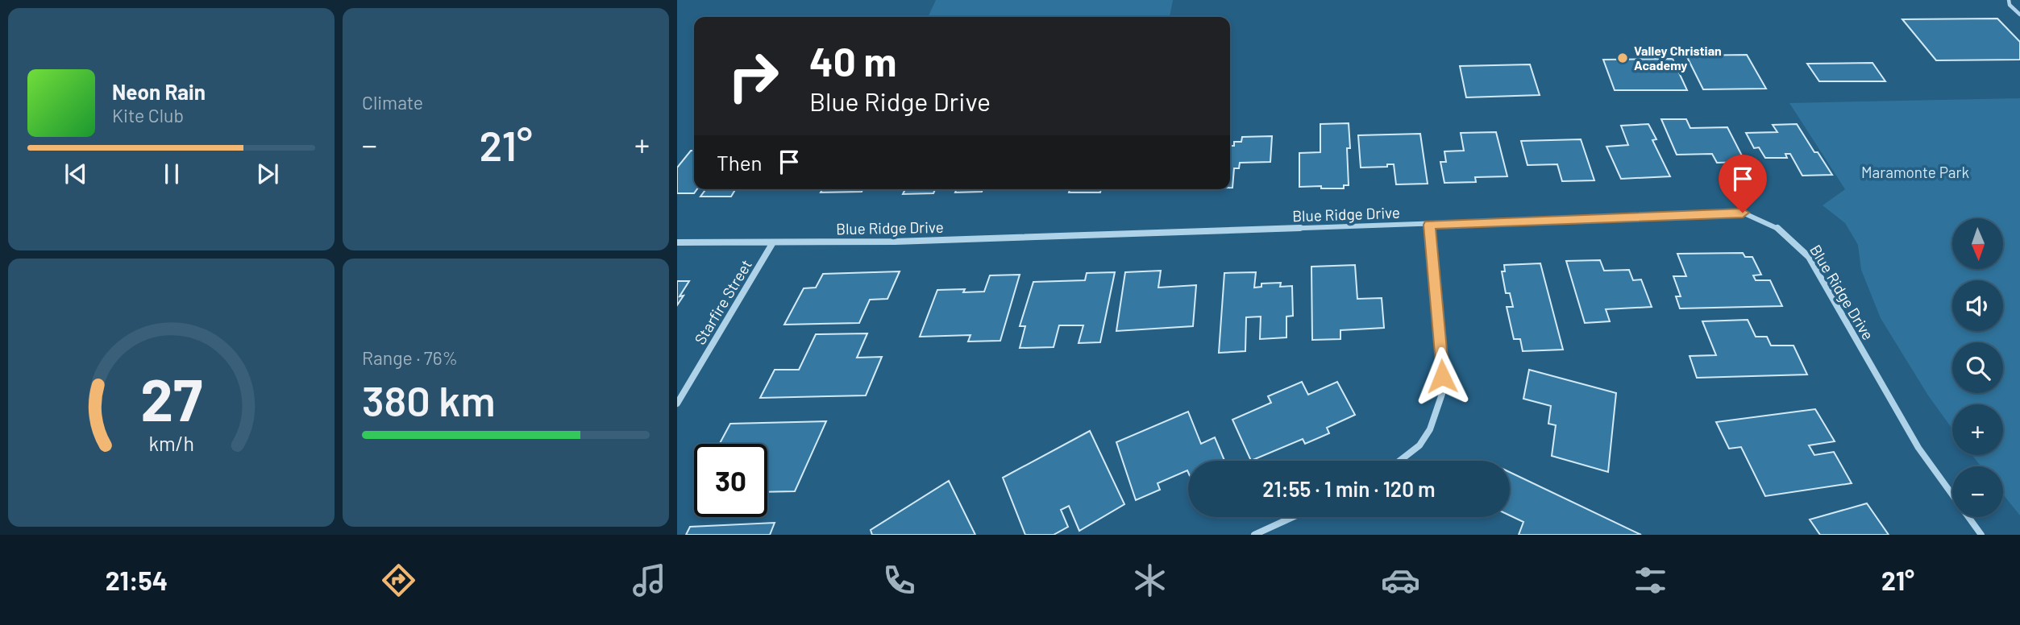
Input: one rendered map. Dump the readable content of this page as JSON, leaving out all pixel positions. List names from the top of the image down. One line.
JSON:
{"streets":{"street":["Blue Ridge Drive","Starfire Street"]},"crossings":[["Blue Ridge Drive","Starfire Street"]],"parks":["Maramonte Park"],"places":["Valley Christian Academy"],"north":"bottom","page":{"tile":["Climate",["Range · 76%","380 km"]],"turn":["40 m","Blue Ridge Drive"],"song":["Neon Rain","Kite Club"],"heat":["−","21°","+"],"then":"Then","map_buttons":["+","−"],"limit":"30","trip":"21:55 · 1 min · 120 m","tabs":["21:54","21°"],"gauge":["27","km/h"]}}
